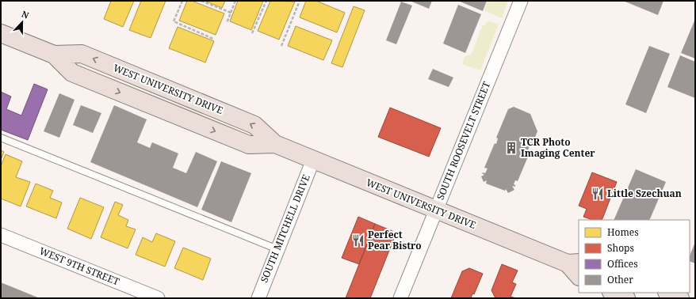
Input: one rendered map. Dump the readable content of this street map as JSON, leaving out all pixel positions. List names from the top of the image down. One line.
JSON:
{"streets":{"main road":["WEST UNIVERSITY DRIVE"],"street":["SOUTH ROOSEVELT STREET","SOUTH MITCHELL DRIVE","WEST 9TH STREET"]},"crossings":[["WEST UNIVERSITY DRIVE","SOUTH ROOSEVELT STREET"],["WEST UNIVERSITY DRIVE","SOUTH MITCHELL DRIVE"]],"places":{"building":["TCR Photo Imaging Center"],"restaurant":["Little Szechuan","Perfect Pear Bistro"]},"legend":["Homes","Shops","Offices","Other"],"north":"top"}
